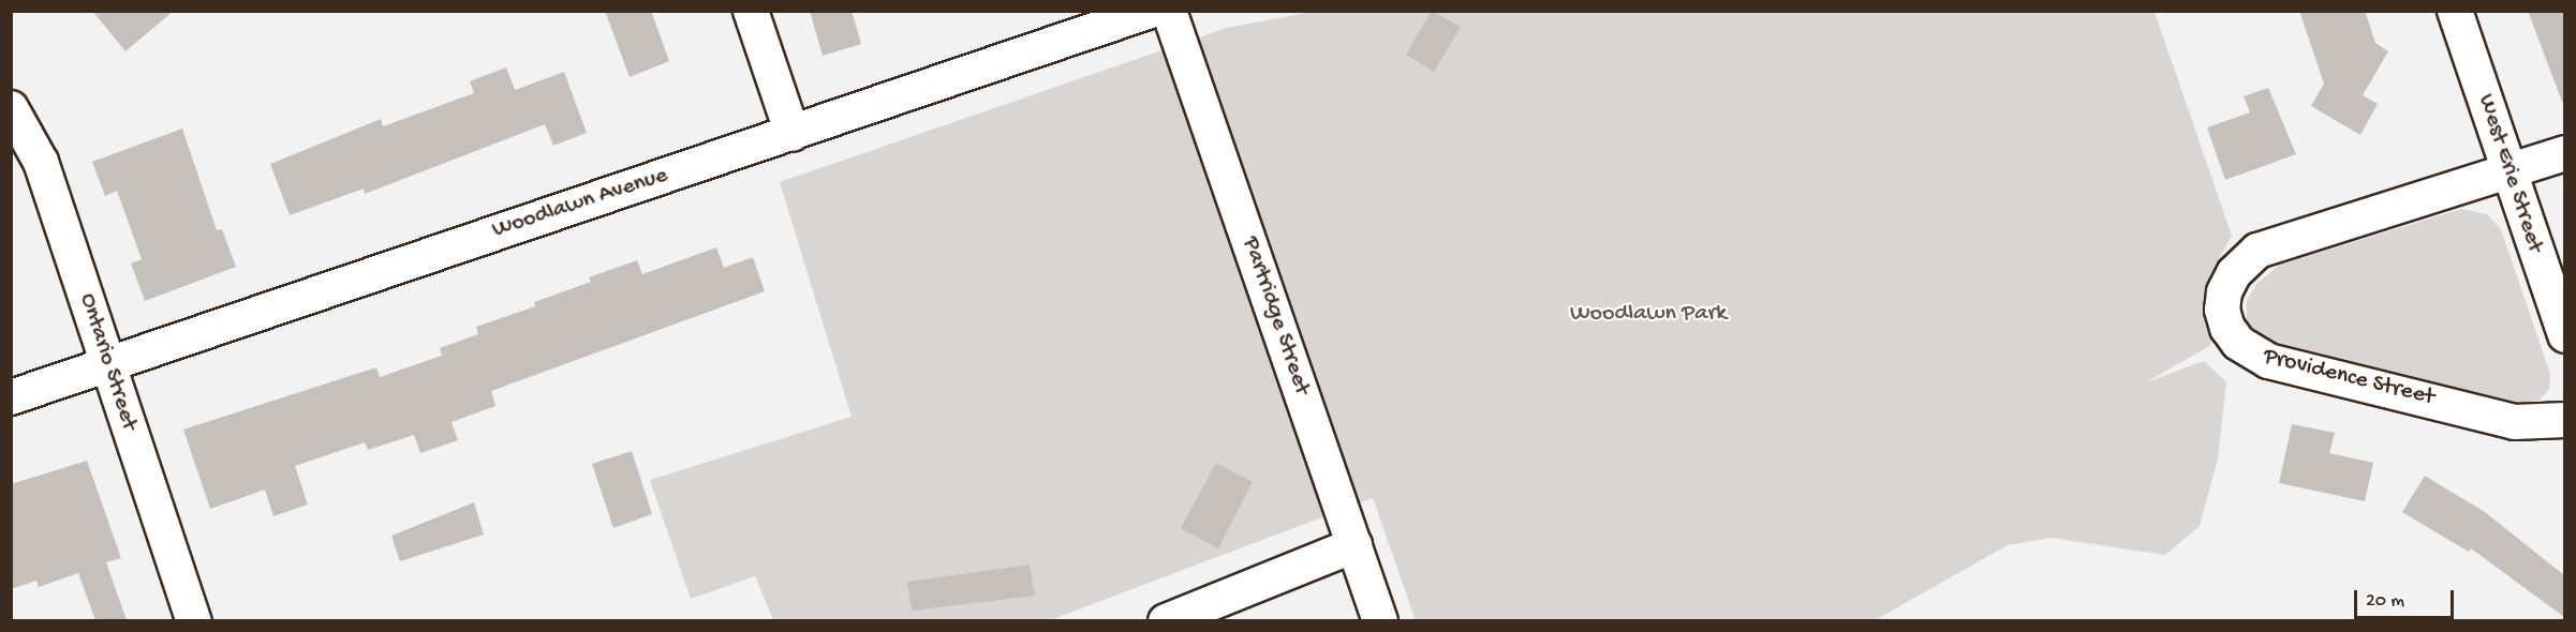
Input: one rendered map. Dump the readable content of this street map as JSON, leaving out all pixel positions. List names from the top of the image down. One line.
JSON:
{"streets":{"street":["West Erie Street","Woodlawn Avenue","Partridge Street","Ontario Street","Providence Street"]},"crossings":[["West Erie Street","Providence Street"],["Woodlawn Avenue","Ontario Street"]],"parks":["Woodlawn Park"],"scale_bar":"20 m"}
